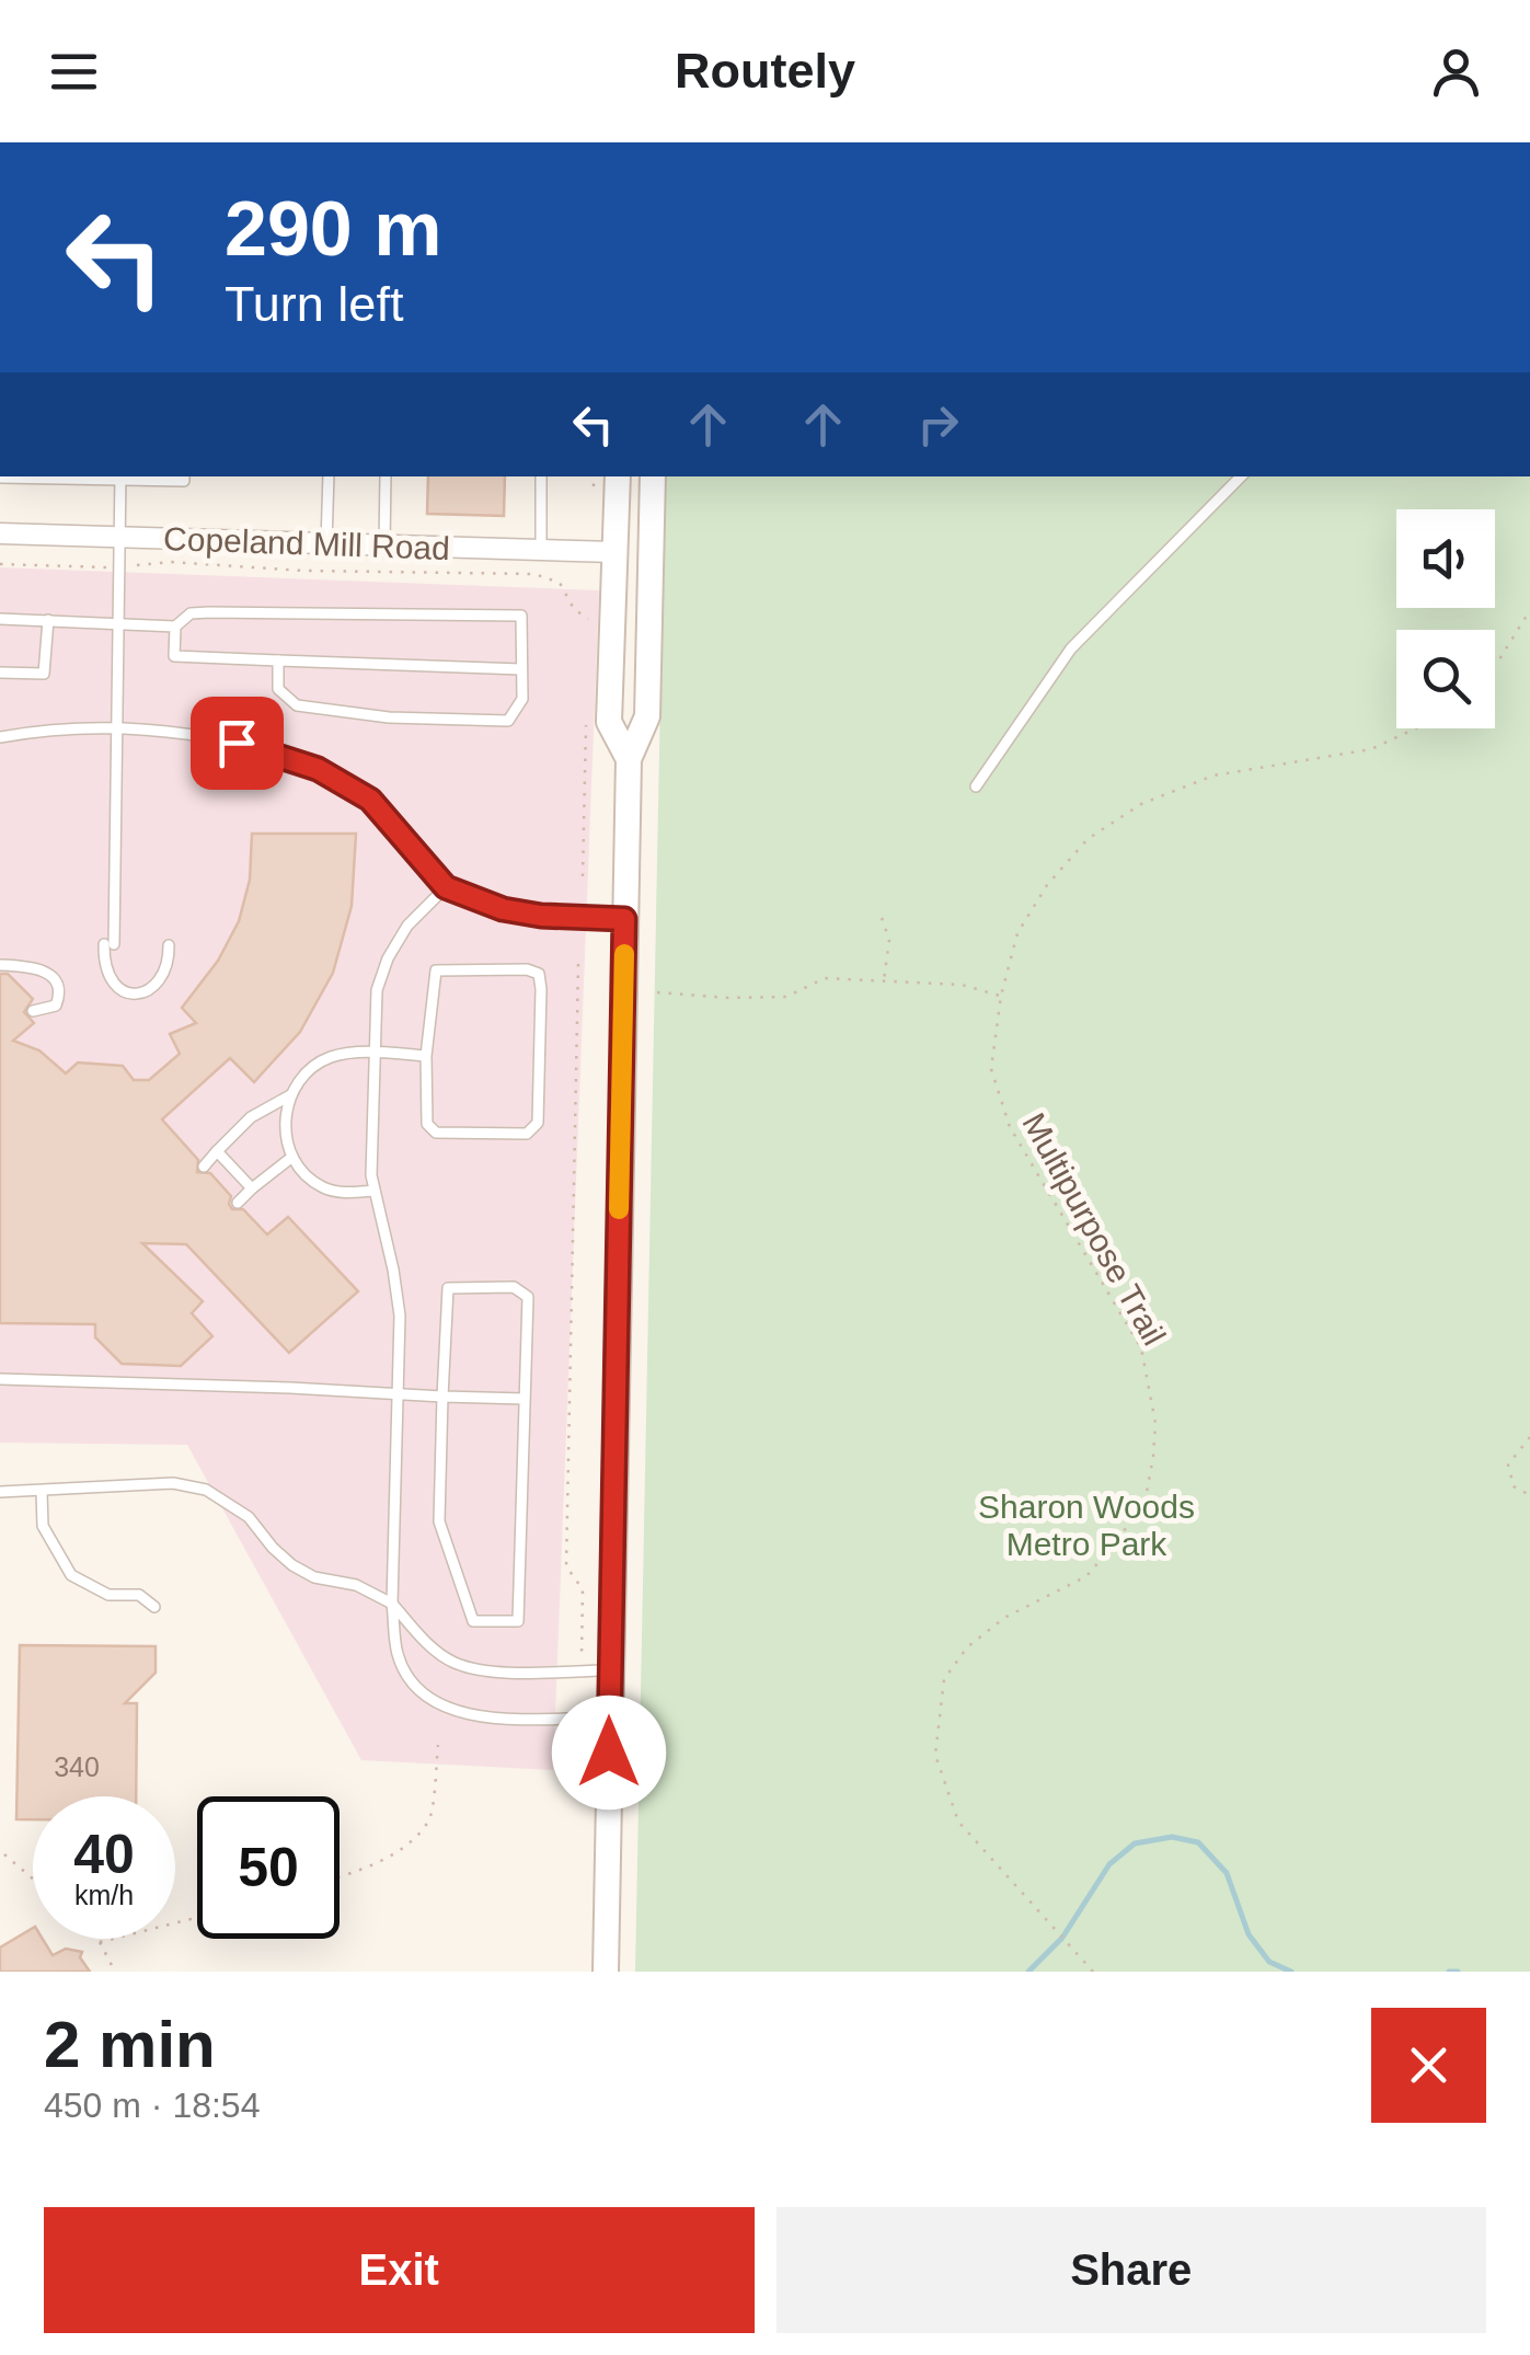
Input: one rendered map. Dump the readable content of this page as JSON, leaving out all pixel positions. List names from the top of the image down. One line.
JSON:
{"streets":{"street":["Copeland Mill Road"],"path":["Multipurpose Trail"]},"parks":["Sharon Woods Metro Park"],"house_numbers":["340"],"page":{"header":"Routely","turn":["290 m","Turn left"],"speed":"40 km/h","limit":"50","heading":["2 min","450 m · 18:54"],"buttons":["Exit","Share"]}}
